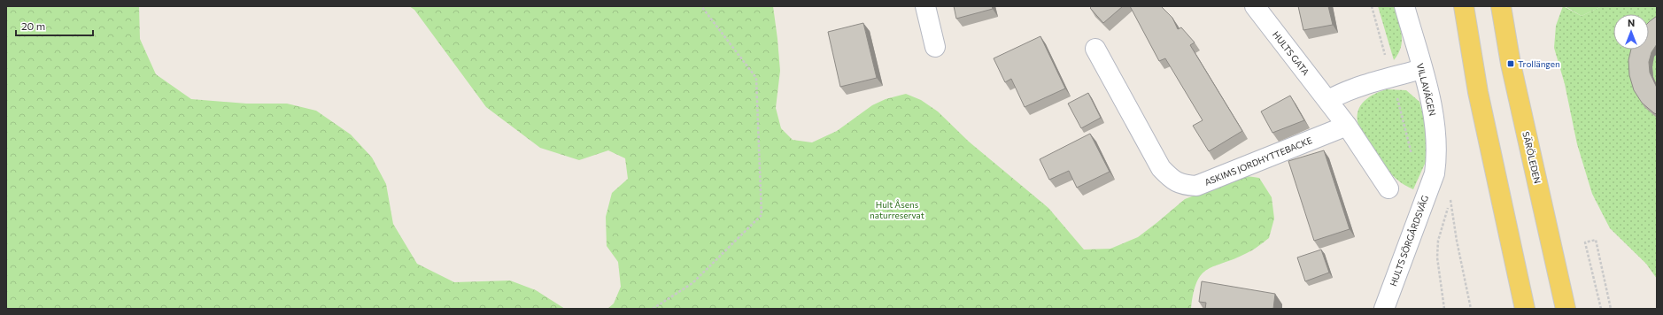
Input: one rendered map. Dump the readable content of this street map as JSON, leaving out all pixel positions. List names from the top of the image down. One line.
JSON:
{"streets":{"main road":["SÄRÖLEDEN"],"street":["HULTS GATA","VILLAVÄGEN","ASKIMS JORDHYTTEBACKE","HULTS SÖRGÅRDSVÄG"]},"crossings":[["HULTS GATA","ASKIMS JORDHYTTEBACKE"],["VILLAVÄGEN","HULTS SÖRGÅRDSVÄG"]],"parks":["Hult Åsens naturreservat"],"places":{"transit":["Trollängen"]},"scale_bar":"20 m","north":"top"}
